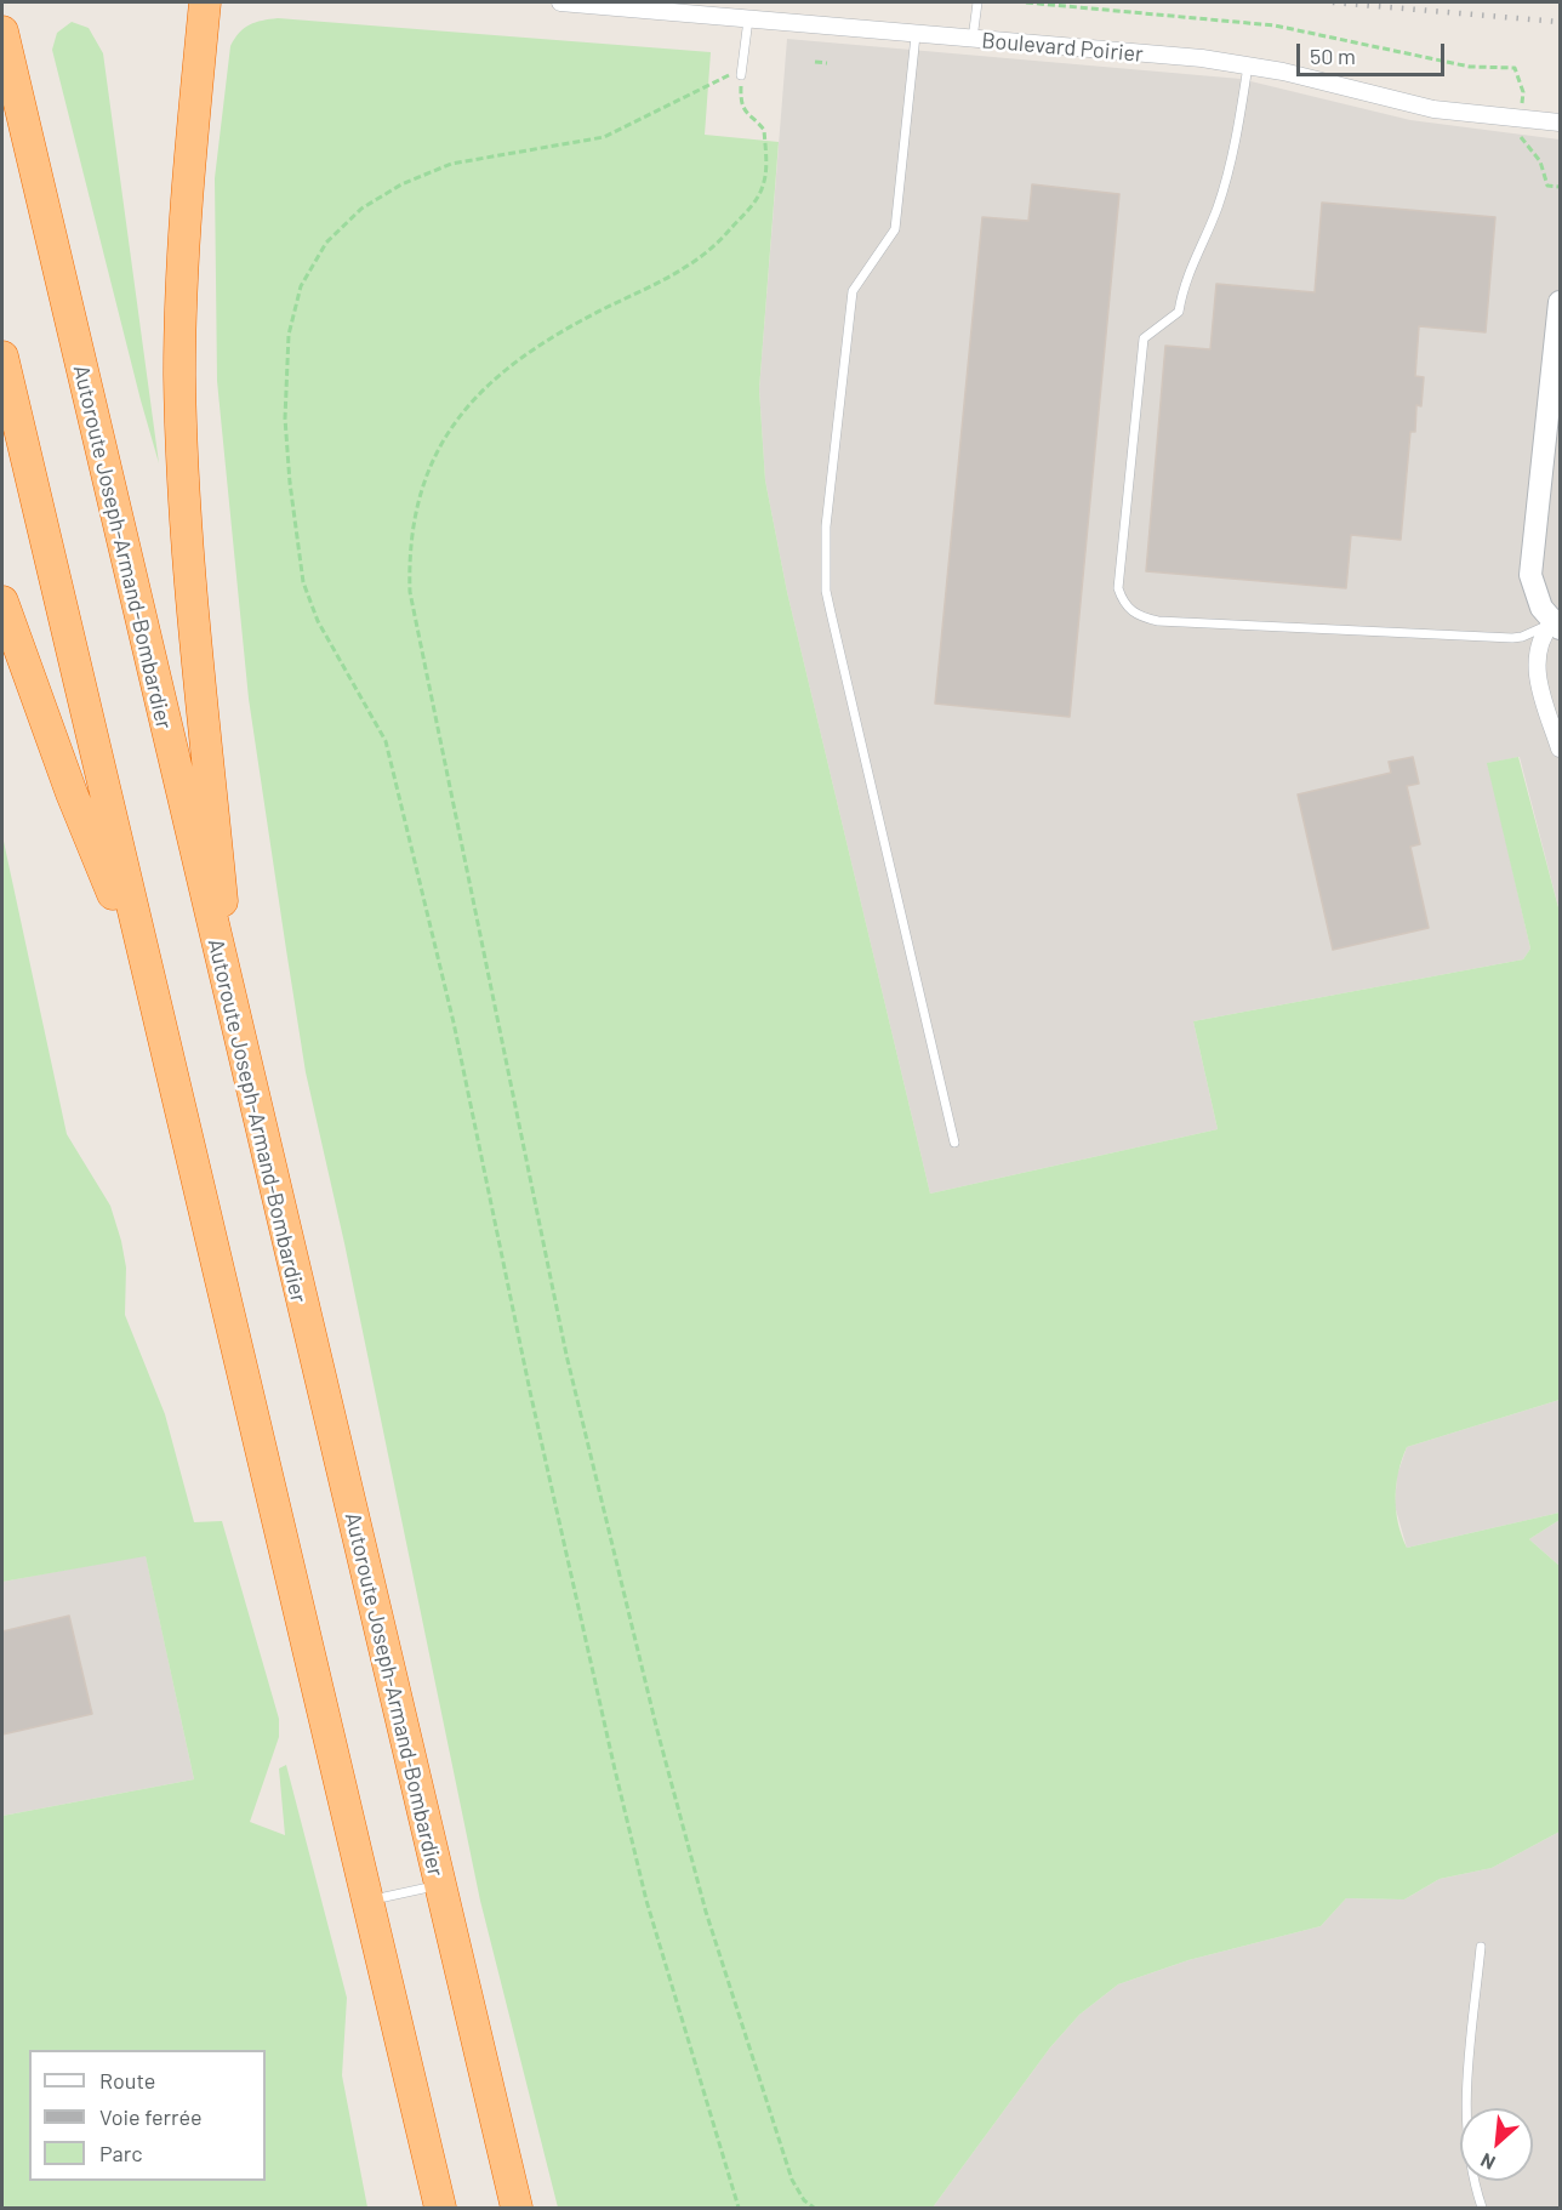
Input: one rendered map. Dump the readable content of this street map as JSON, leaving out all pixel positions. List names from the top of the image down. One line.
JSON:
{"streets":{"highway":["Autoroute Joseph-Armand-Bombardier"],"street":["Boulevard Poirier"]},"legend":["Route","Voie ferrée","Parc"],"scale_bar":"50 m","north":"bottom left"}
